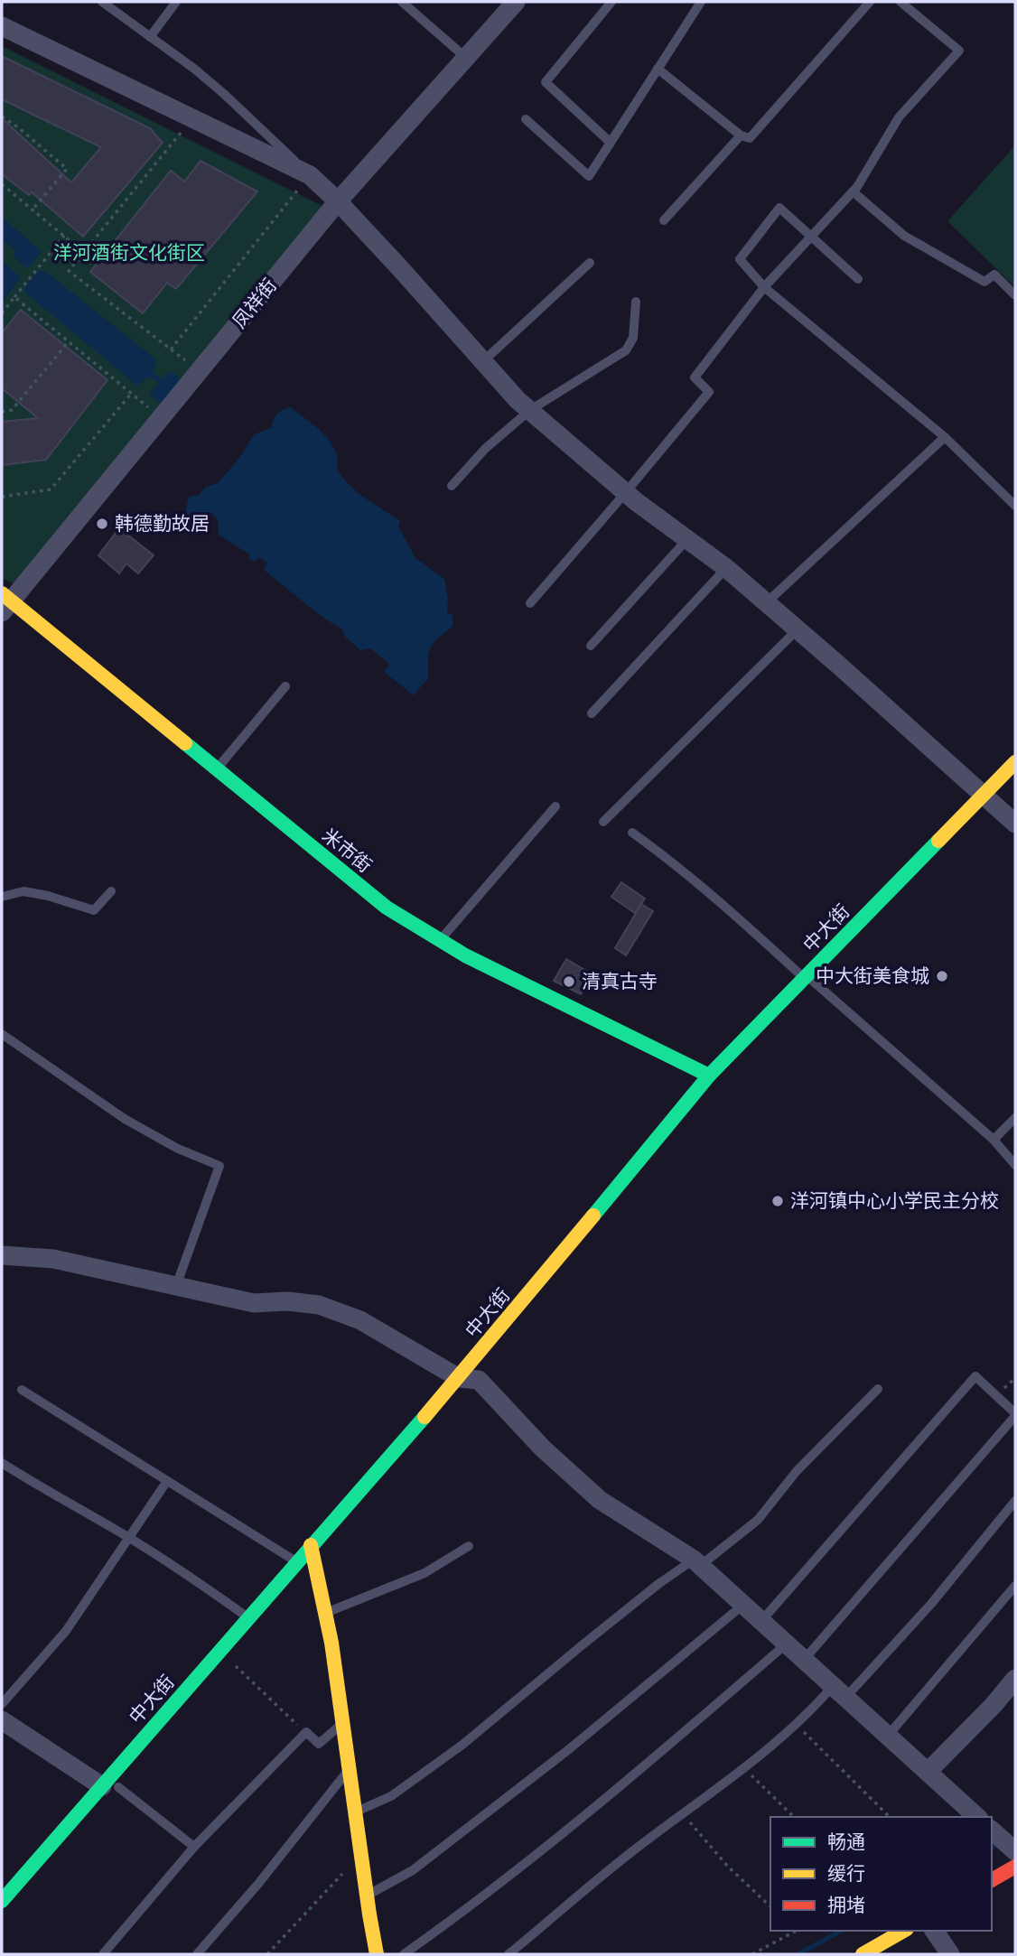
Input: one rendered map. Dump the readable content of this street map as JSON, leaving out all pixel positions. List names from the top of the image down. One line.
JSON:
{"streets":{"street":["凤祥街","米市街","中大街"]},"crossings":[["凤祥街","米市街"],["米市街","中大街"]],"parks":["洋河酒街文化街区"],"places":["韩德勤故居","中大街美食城","清真古寺","洋河镇中心小学民主分校"],"legend":["畅通","缓行","拥堵"]}
